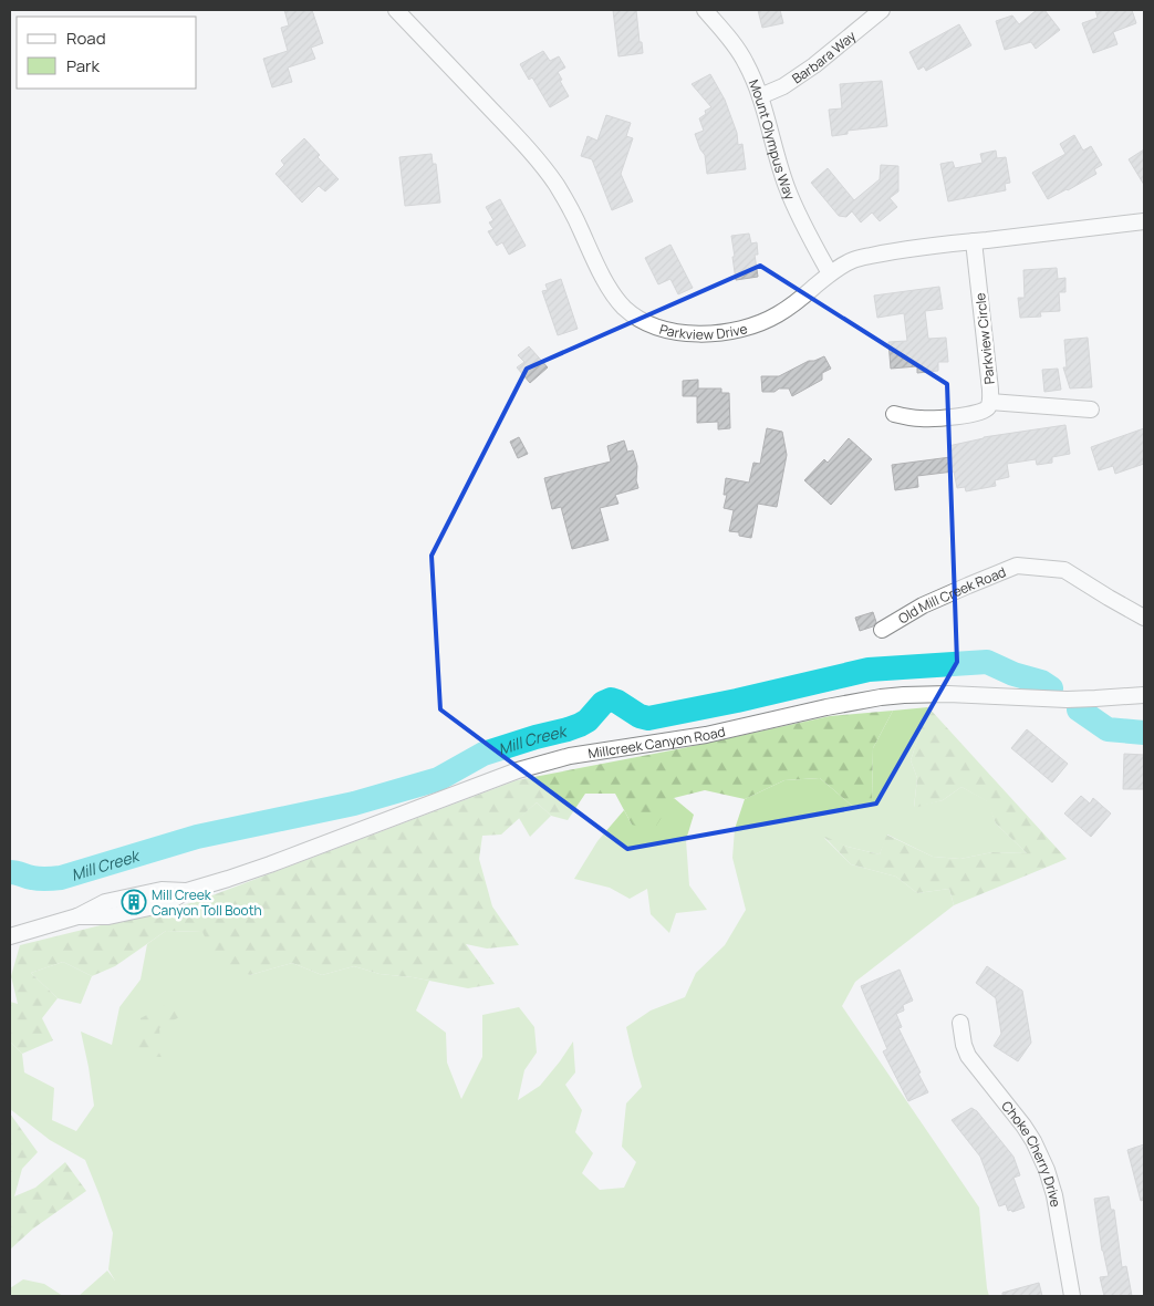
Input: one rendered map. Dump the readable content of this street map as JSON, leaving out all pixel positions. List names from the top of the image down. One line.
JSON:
{"streets":{"street":["Barbara Way","Mount Olympus Way","Parkview Drive","Parkview Circle","Old Mill Creek Road","Millcreek Canyon Road","Choke Cherry Drive"]},"crossings":[["Barbara Way","Mount Olympus Way"],["Mount Olympus Way","Parkview Drive"],["Parkview Drive","Parkview Circle"]],"water":["Mill Creek"],"places":{"building":["Mill Creek Canyon Toll Booth"]},"legend":["Road","Park"]}
